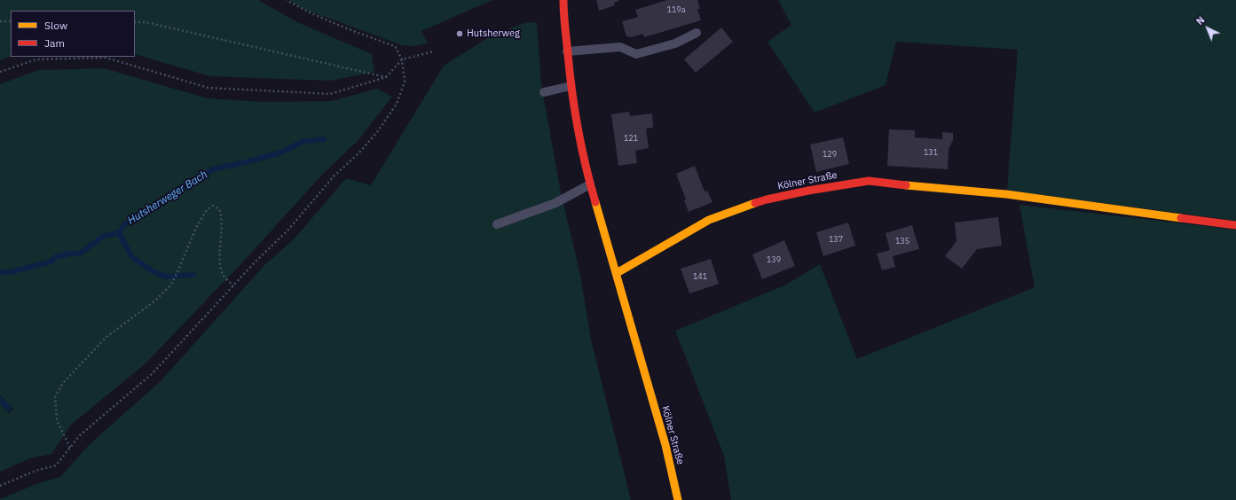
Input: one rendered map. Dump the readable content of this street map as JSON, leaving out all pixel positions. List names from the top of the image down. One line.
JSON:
{"streets":{"street":["Kölner Straße"]},"water":["Hutsherweger Bach"],"places":["Hutsherweg"],"house_numbers":["119a","121","131","129","137","135","139","141"],"legend":["Slow","Jam"],"north":"top left"}
